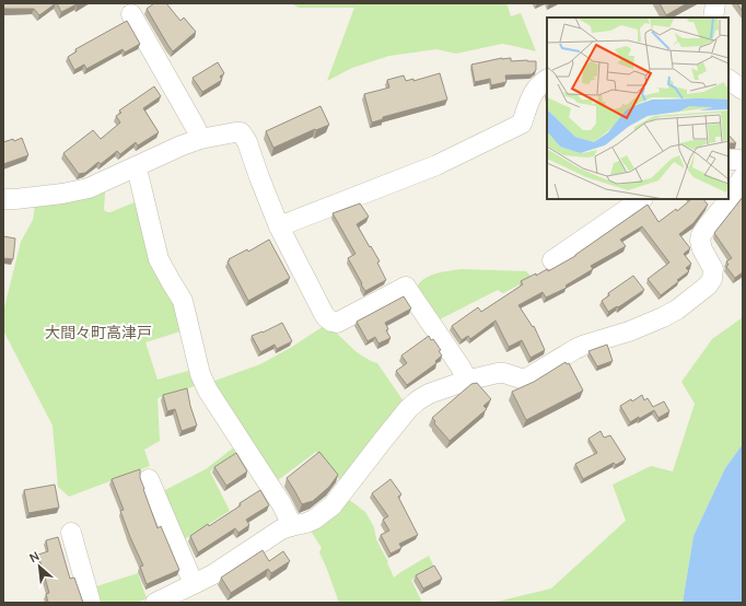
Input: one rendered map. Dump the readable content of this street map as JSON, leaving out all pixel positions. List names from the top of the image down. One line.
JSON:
{"districts":["大間々町高津戸"],"north":"top left"}
